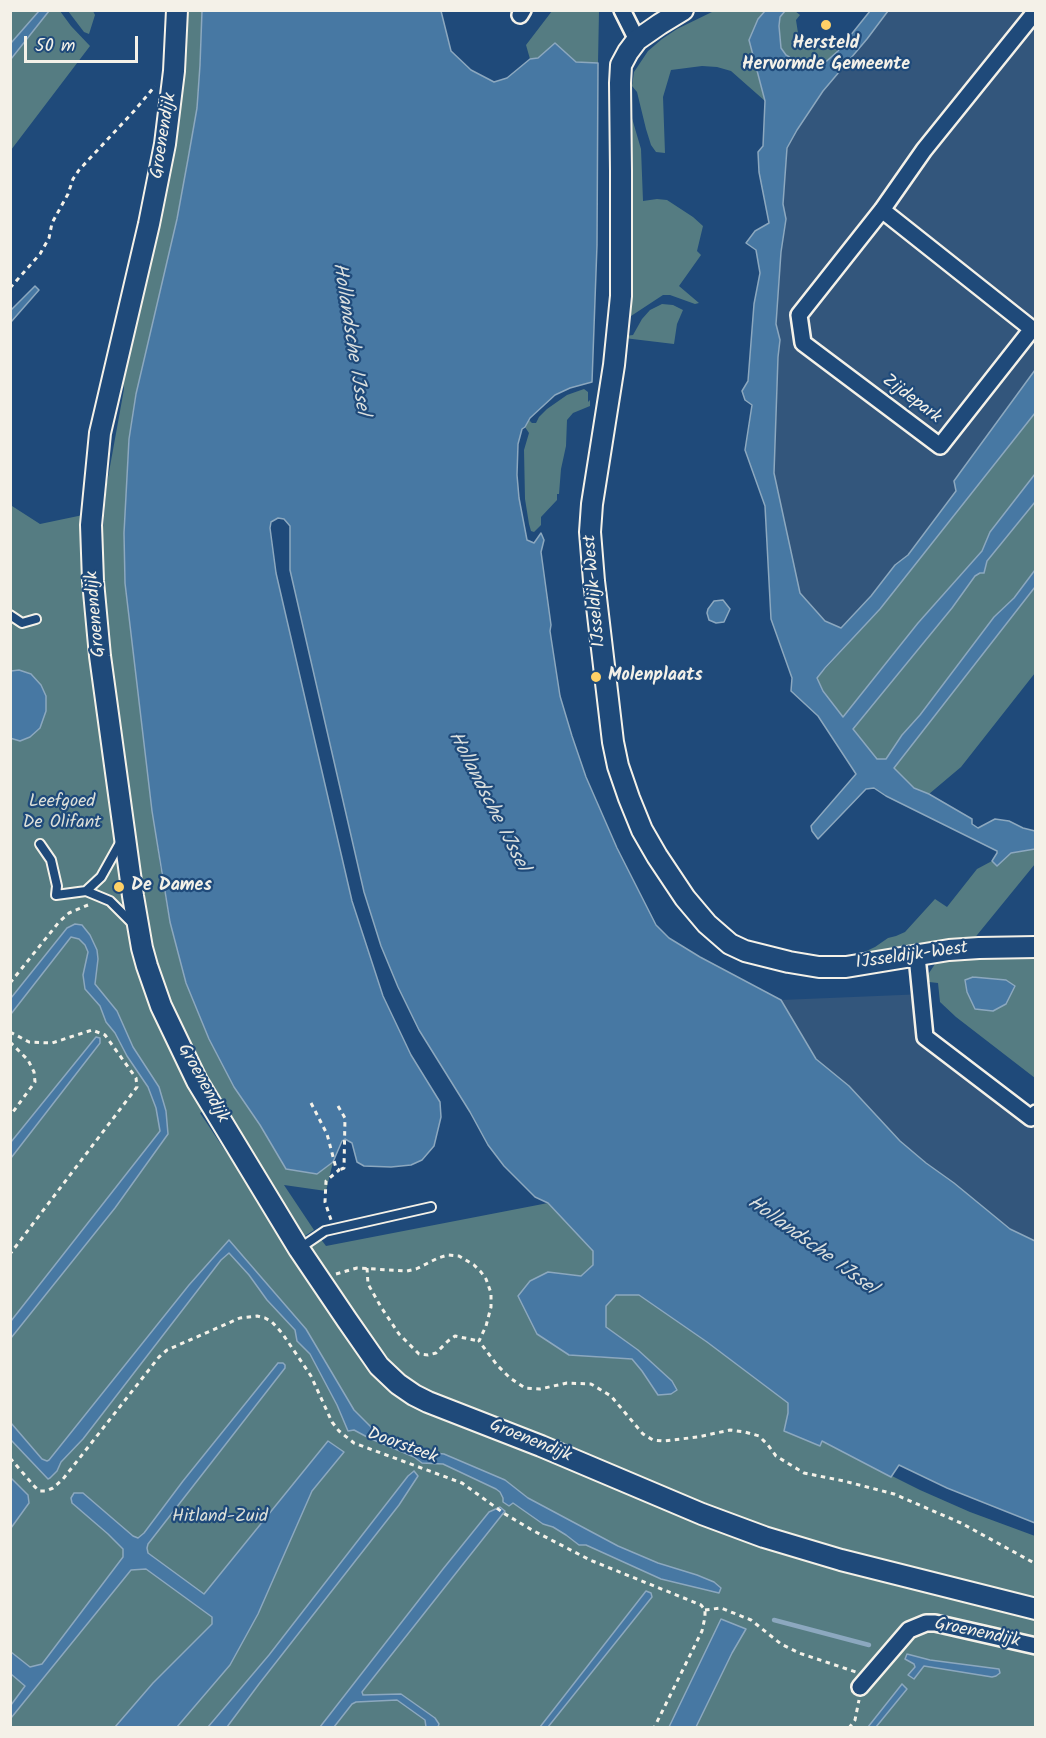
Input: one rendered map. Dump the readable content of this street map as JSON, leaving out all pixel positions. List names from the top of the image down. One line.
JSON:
{"streets":{"street":["Groenendijk","Zijdepark","IJsseldijk-West"],"path":["Doorsteek"]},"water":["Hollandsche IJssel"],"parks":["Leefgoed De Olifant","Hitland-Zuid"],"places":["Hersteld Hervormde Gemeente","Molenplaats","De Dames"],"scale_bar":"50 m"}
